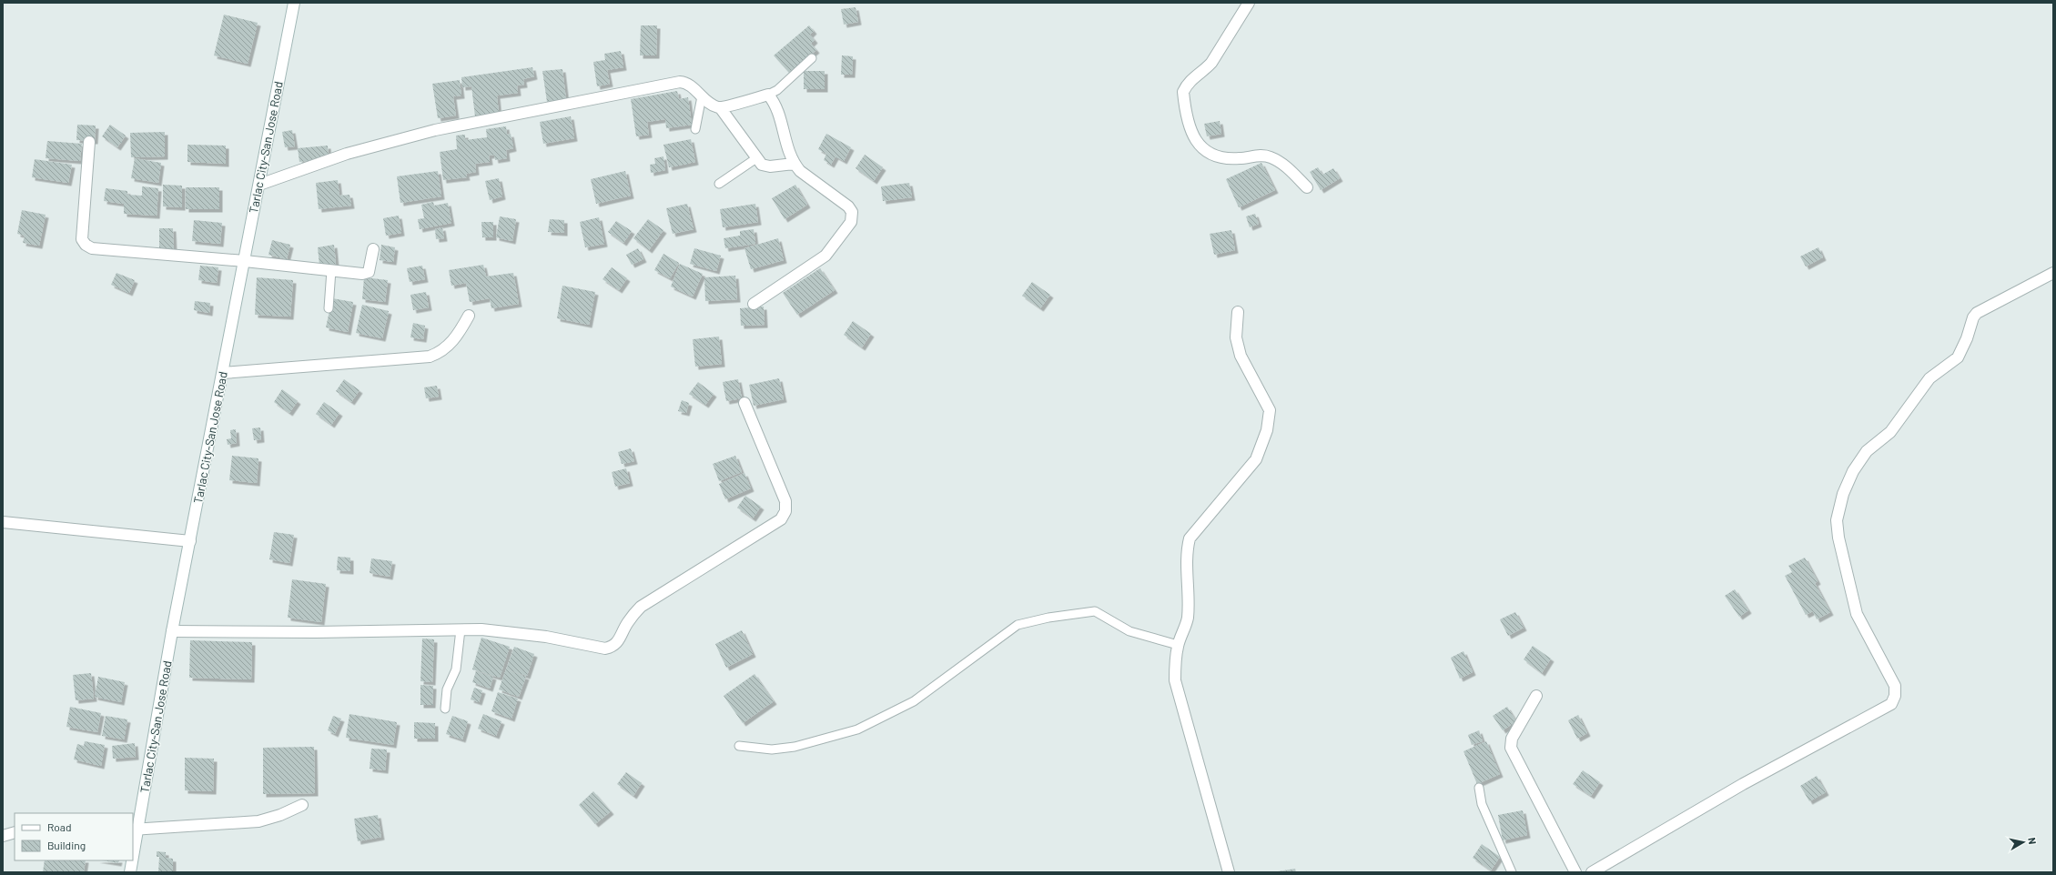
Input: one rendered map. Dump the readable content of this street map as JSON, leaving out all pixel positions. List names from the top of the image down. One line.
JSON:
{"streets":{"street":["Tarlac City-San Jose Road"]},"legend":["Road","Building"],"north":"right"}
